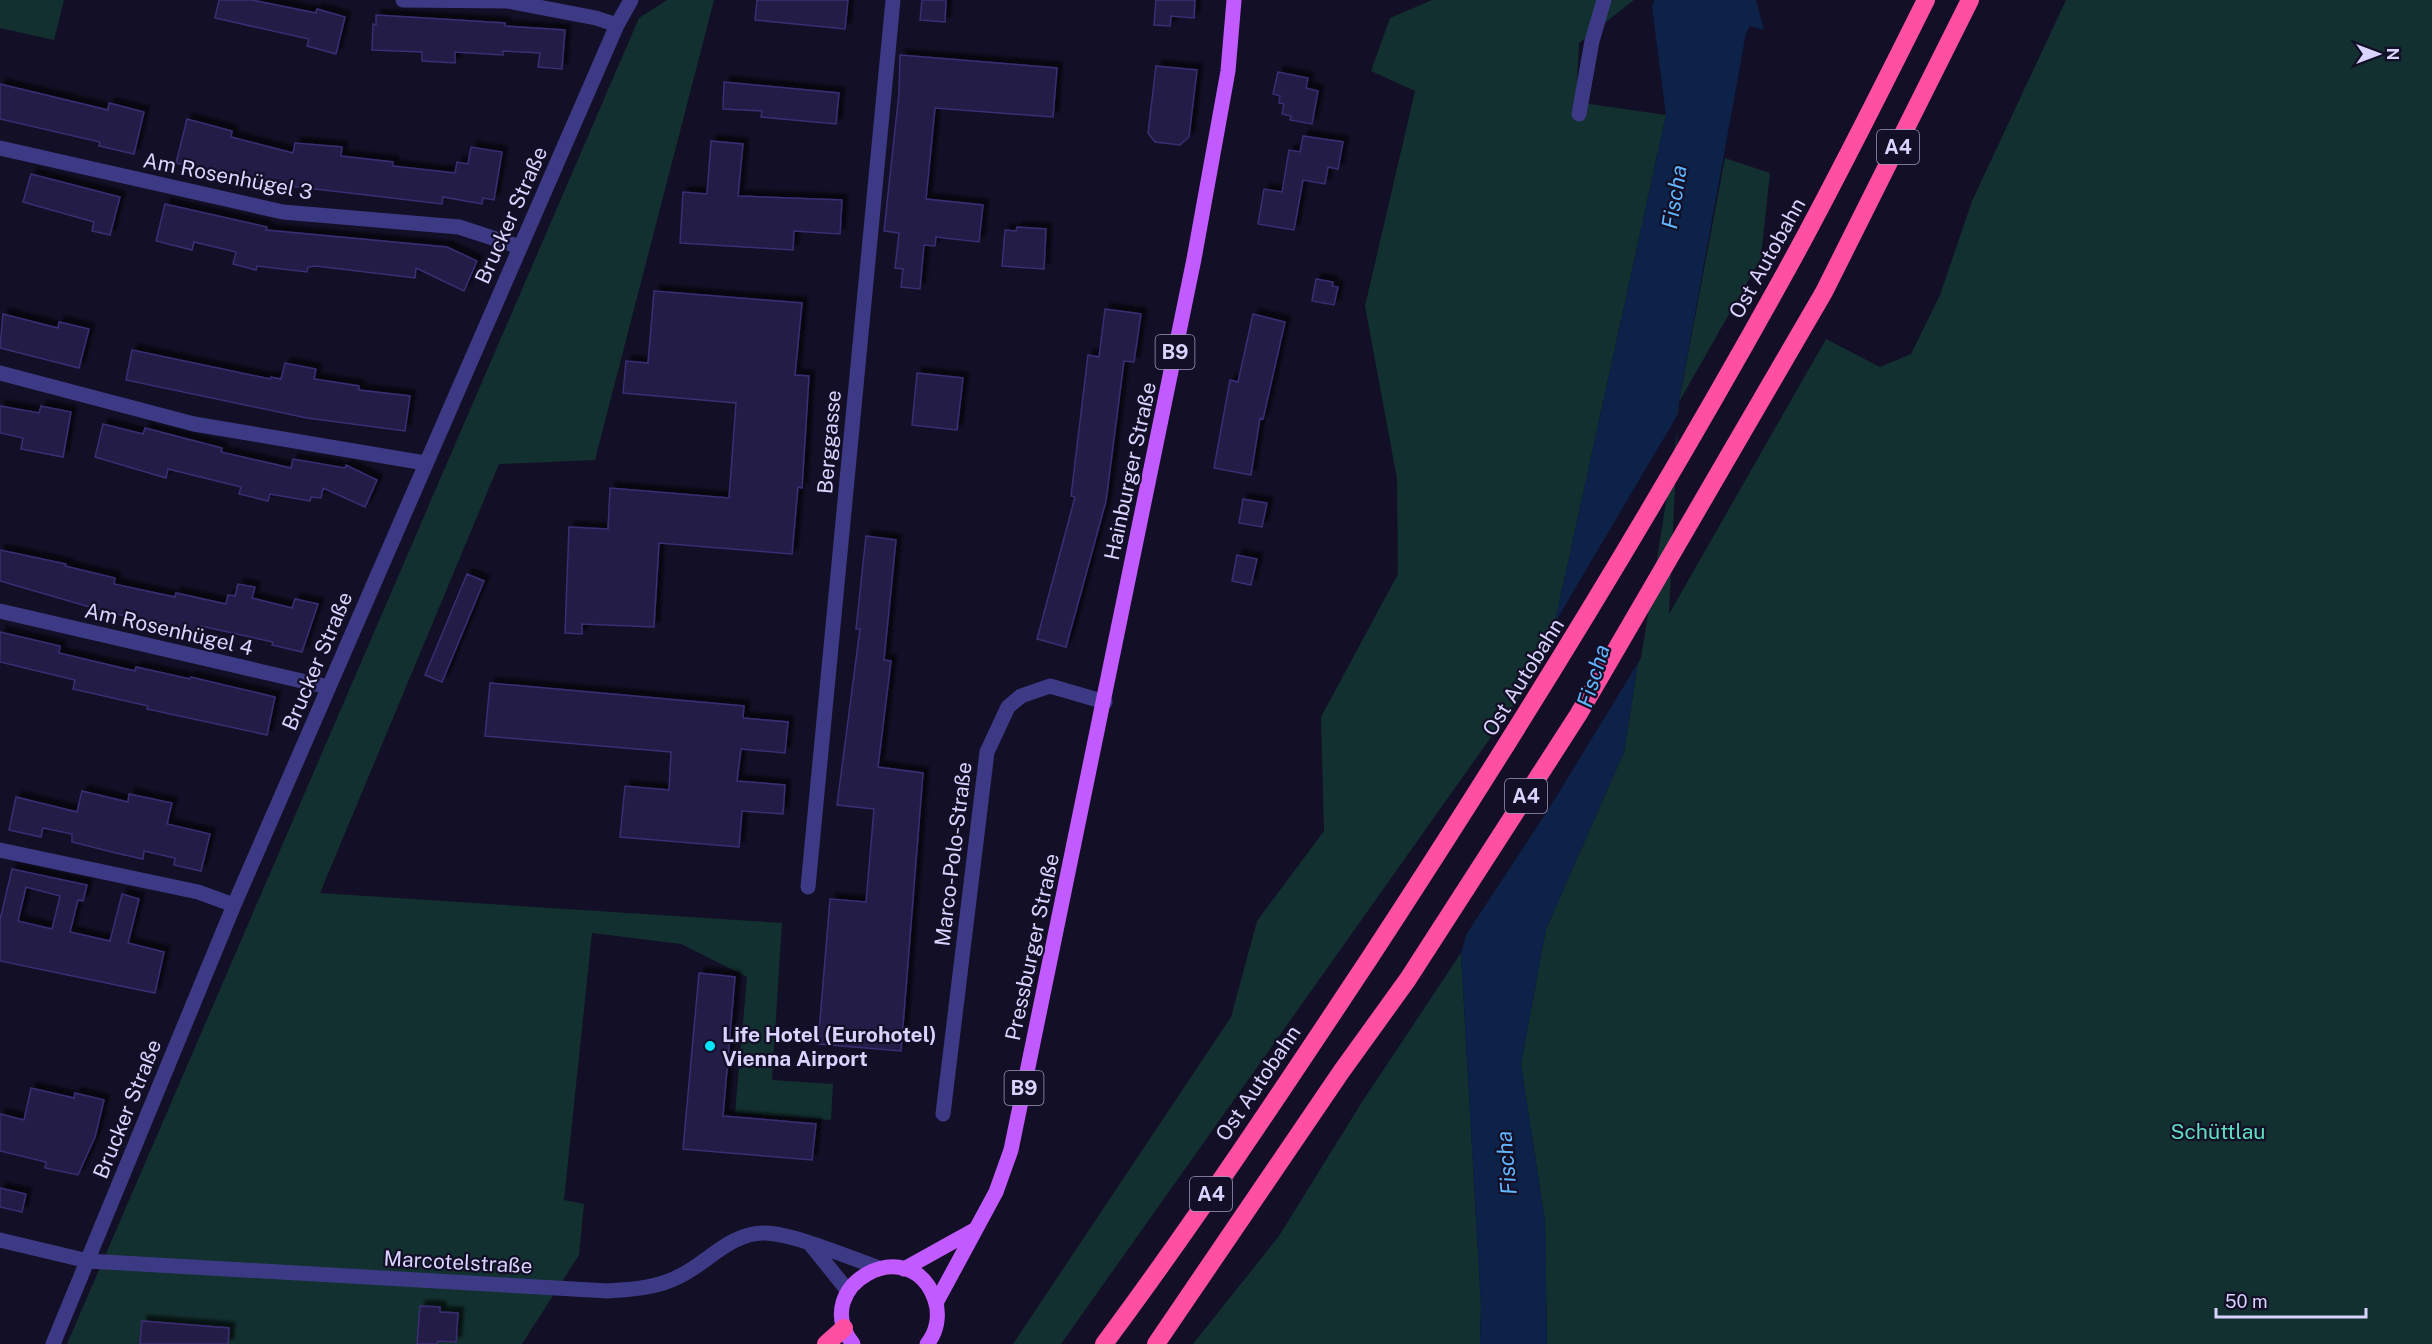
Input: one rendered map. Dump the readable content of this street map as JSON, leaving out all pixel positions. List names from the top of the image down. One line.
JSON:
{"streets":{"highway":["A4","Ost Autobahn"],"main road":["B9","Hainburger Straße","Pressburger Straße"],"street":["Am Rosenhügel 3","Brucker Straße","Berggasse","Am Rosenhügel 4","Marco-Polo-Straße","Marcotelstraße"]},"crossings":[["Am Rosenhügel 3","Brucker Straße"],["Brucker Straße","Am Rosenhügel 4"],["Brucker Straße","Marcotelstraße"],["B9","Pressburger Straße"],["Hainburger Straße","Marco-Polo-Straße"],["Hainburger Straße","Pressburger Straße"],["Marco-Polo-Straße","Pressburger Straße"]],"water":["Fischa"],"parks":["Schüttlau"],"places":["Life Hotel (Eurohotel) Vienna Airport"],"scale_bar":"50 m","north":"right"}
